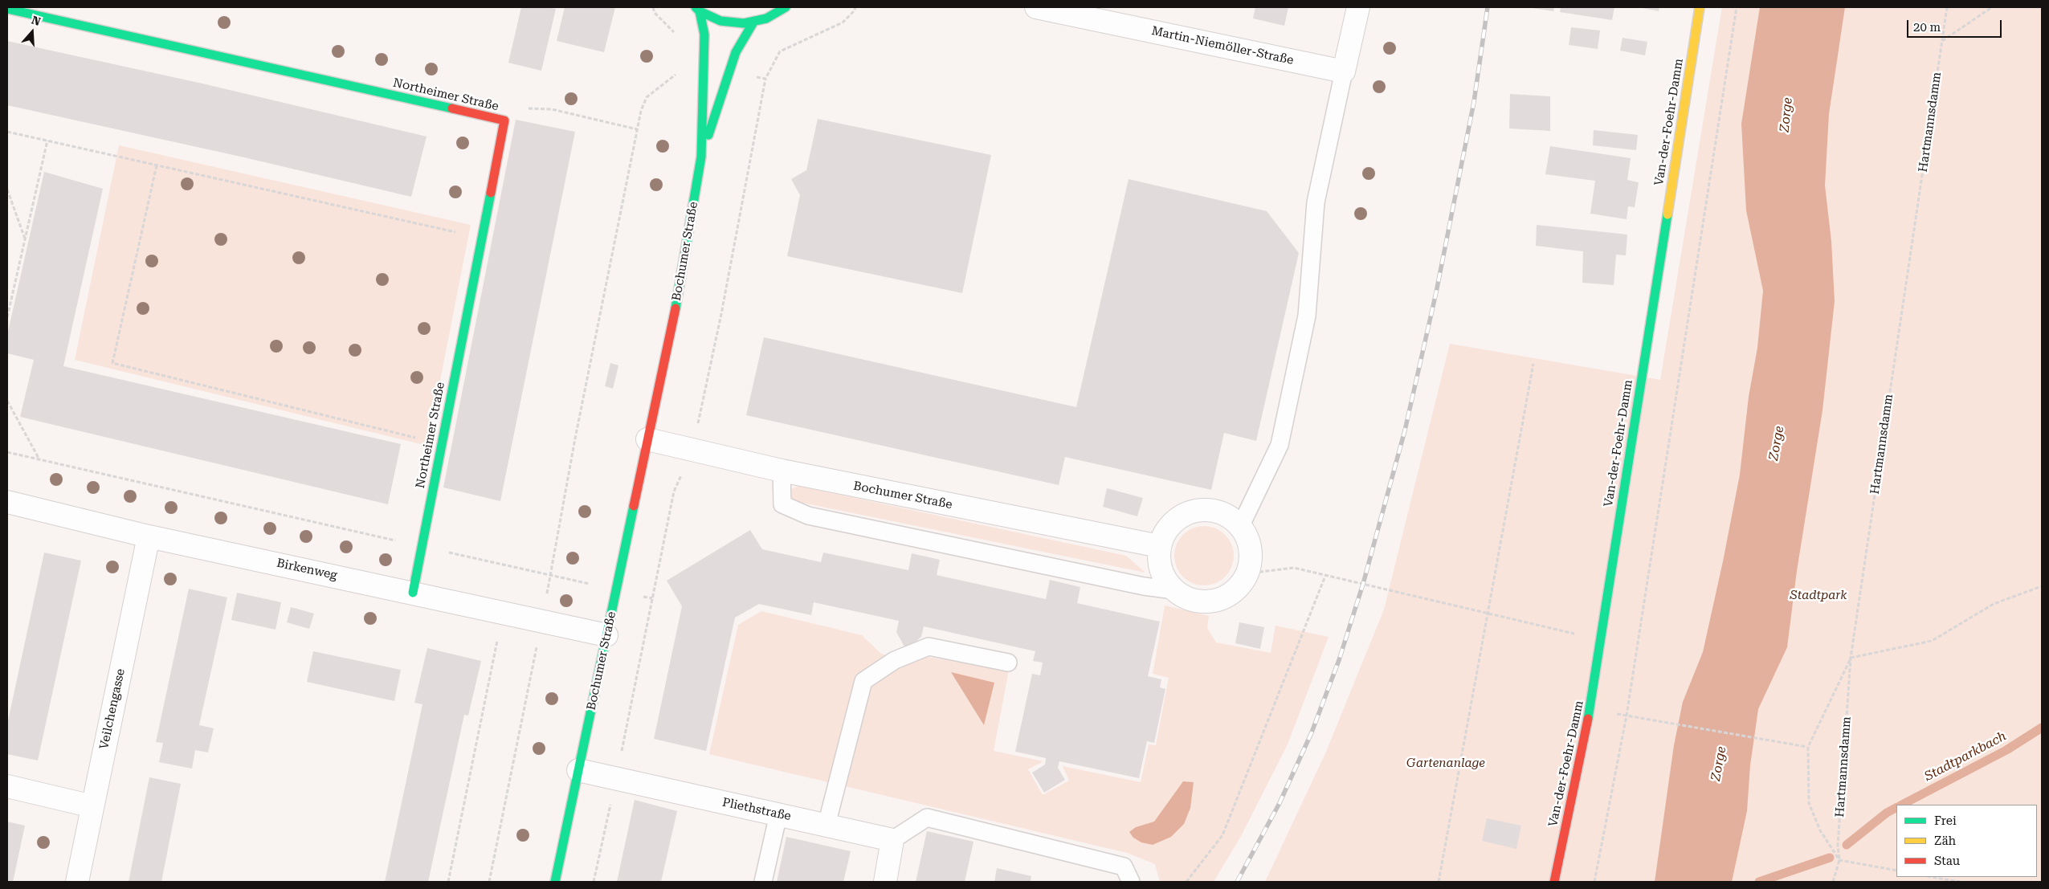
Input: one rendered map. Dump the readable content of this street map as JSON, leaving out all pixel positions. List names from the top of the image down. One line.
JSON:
{"streets":{"street":["Martin-Niemöller-Straße","Northeimer Straße","Van-der-Foehr-Damm","Bochumer Straße","Birkenweg","Veilchengasse","Pliethstraße"],"path":["Hartmannsdamm"]},"crossings":[["Northeimer Straße","Birkenweg"],["Bochumer Straße","Birkenweg"],["Bochumer Straße","Pliethstraße"],["Birkenweg","Veilchengasse"]],"water":["Zorge","Stadtparkbach"],"parks":["Stadtpark","Gartenanlage"],"legend":["Frei","Zäh","Stau"],"scale_bar":"20 m","north":"top"}
